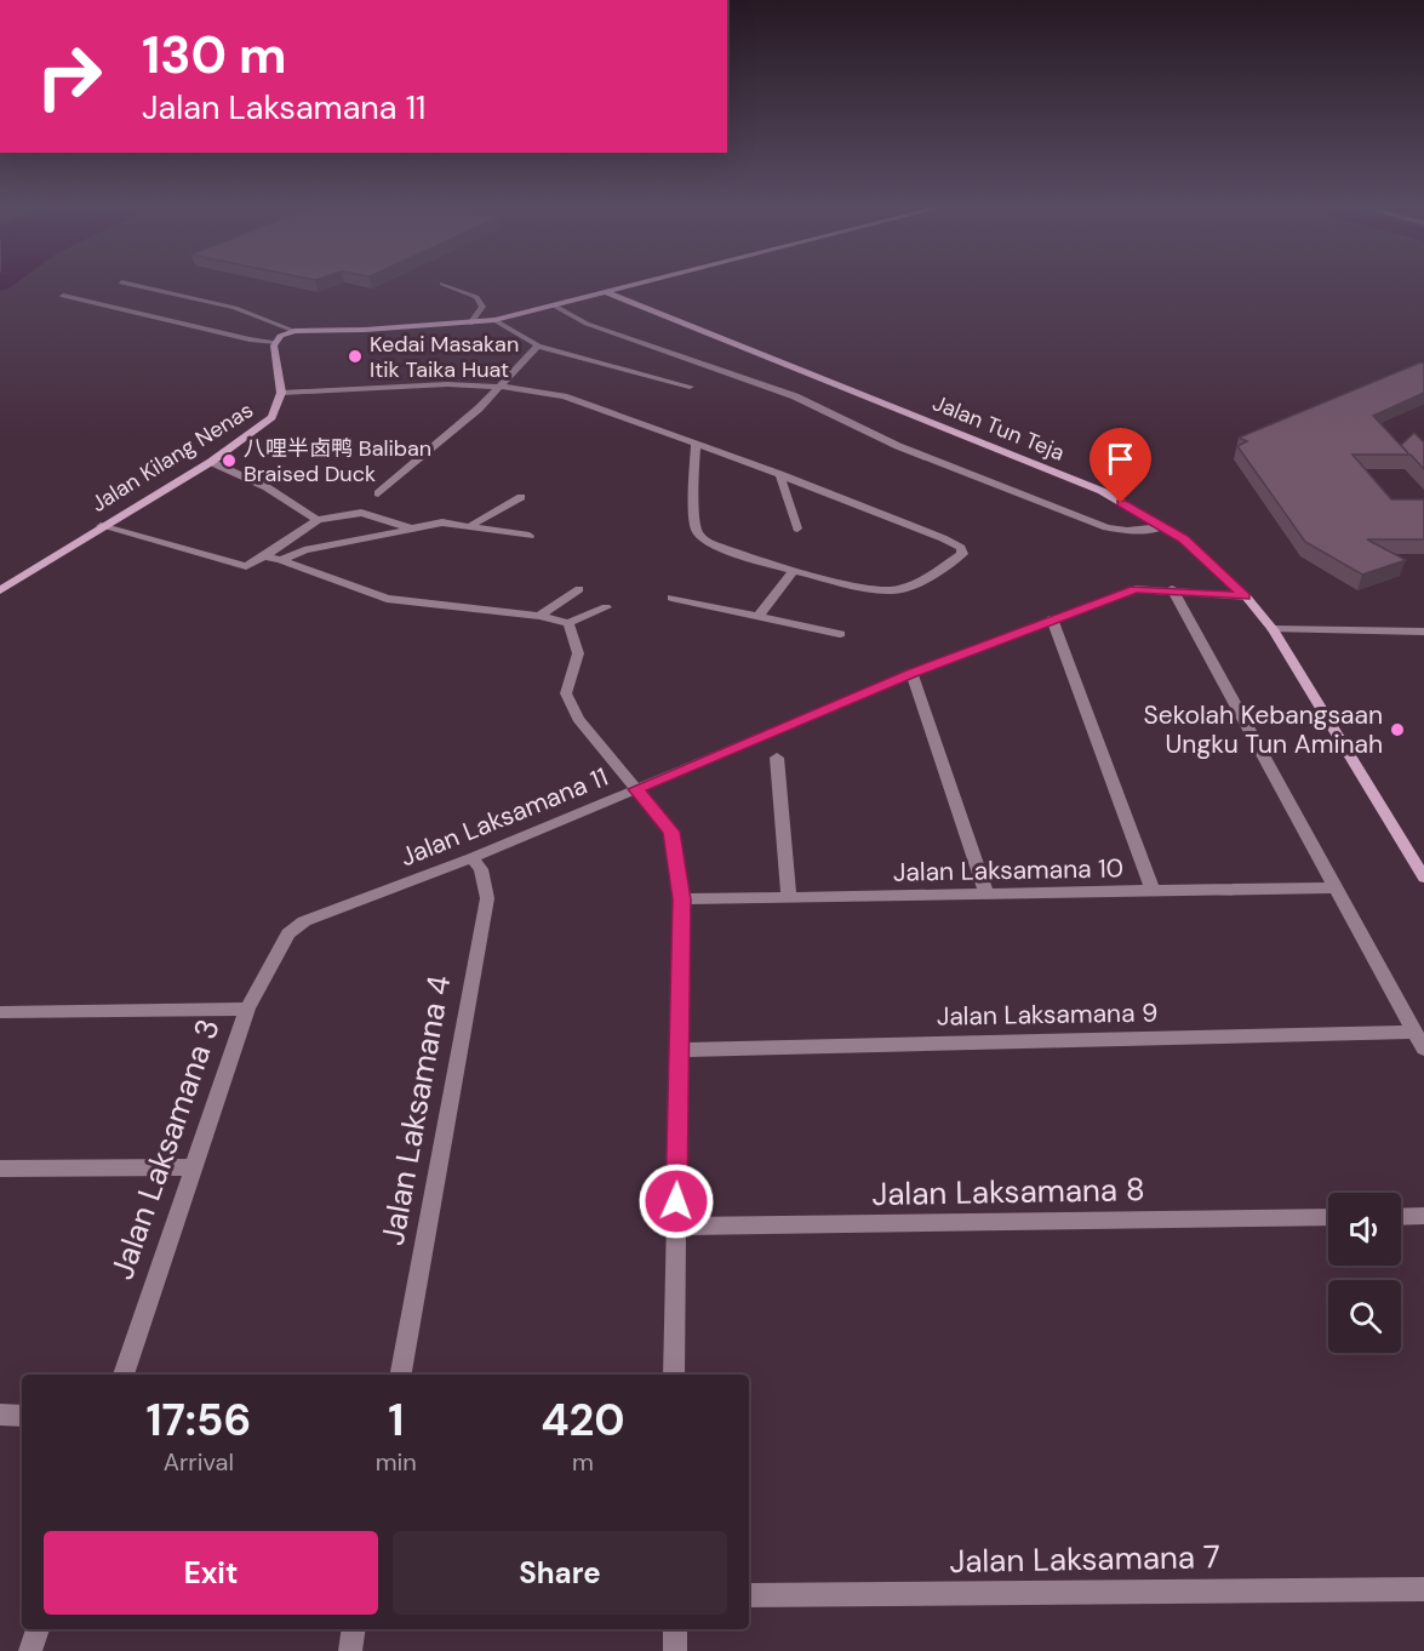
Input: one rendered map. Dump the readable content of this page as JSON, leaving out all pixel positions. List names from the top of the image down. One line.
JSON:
{"streets":{"street":["Jalan Tun Teja","Jalan Kilang Nenas","Jalan Laksamana 11","Jalan Laksamana 10","Jalan Laksamana 9","Jalan Laksamana 4","Jalan Laksamana 3","Jalan Laksamana 8","Jalan Laksamana 7"]},"crossings":[["Jalan Tun Teja","Jalan Laksamana 11"],["Jalan Laksamana 11","Jalan Laksamana 4"],["Jalan Laksamana 11","Jalan Laksamana 3"]],"places":["Kedai Masakan Itik Taika Huat","八哩半卤鸭 Baliban Braised Duck","Sekolah Kebangsaan Ungku Tun Aminah"],"page":{"turn":["130 m","Jalan Laksamana 11"],"eta":["17:56","Arrival","1","min","420","m"],"buttons":["Exit","Share"]}}
